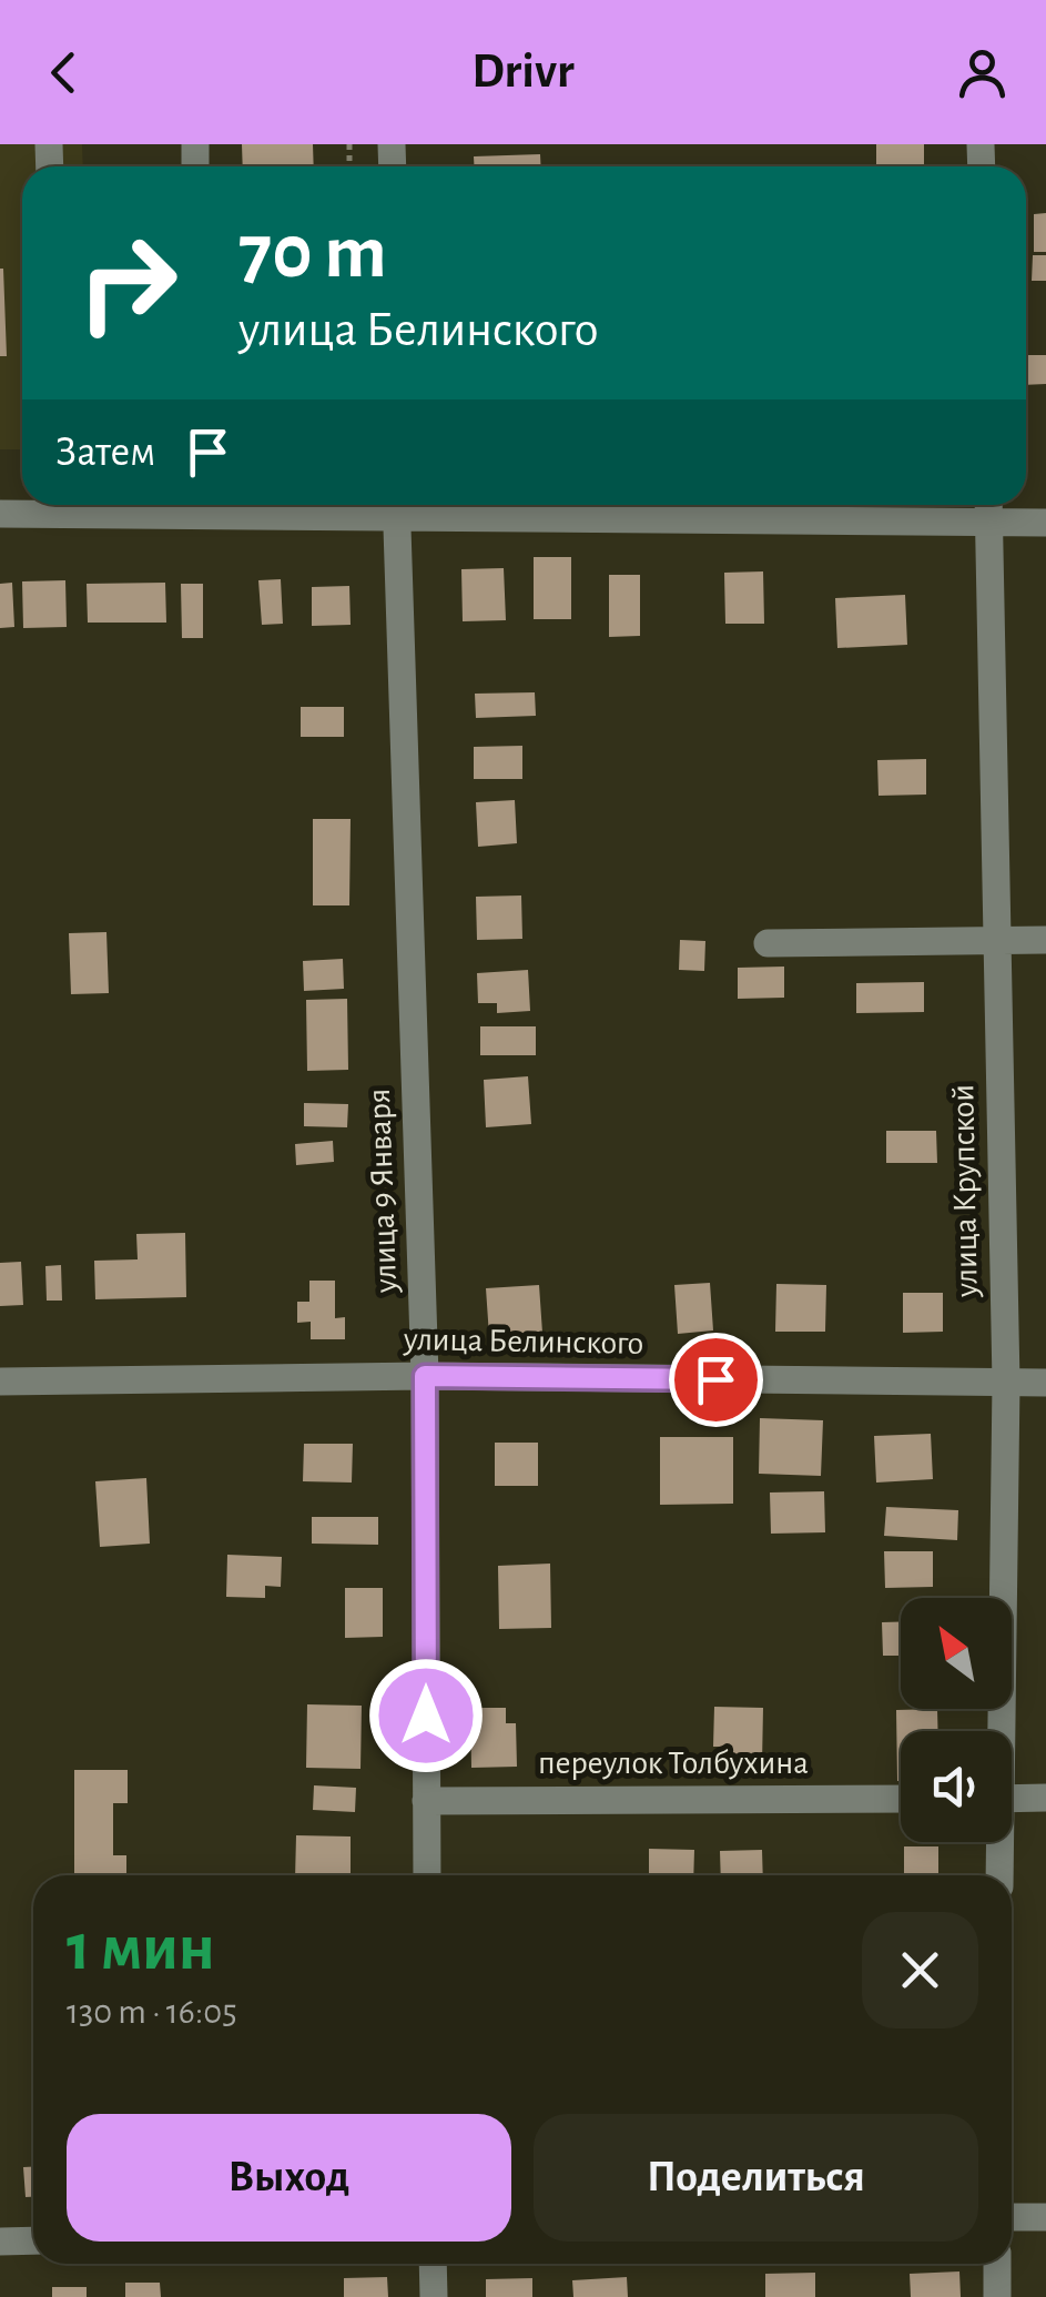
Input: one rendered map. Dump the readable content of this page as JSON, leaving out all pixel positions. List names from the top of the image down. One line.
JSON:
{"streets":{"street":["улица 9 Января","улица Крупской","улица Белинского","переулок Толбухина"]},"crossings":[["улица 9 Января","улица Белинского"],["улица 9 Января","переулок Толбухина"],["улица Крупской","улица Белинского"]],"north":"top left","page":{"header":"Drivr","turn":["70 m","улица Белинского"],"then":"Затем","heading":["1 мин","130 m · 16:05"],"buttons":["Выход","Поделиться"]}}
